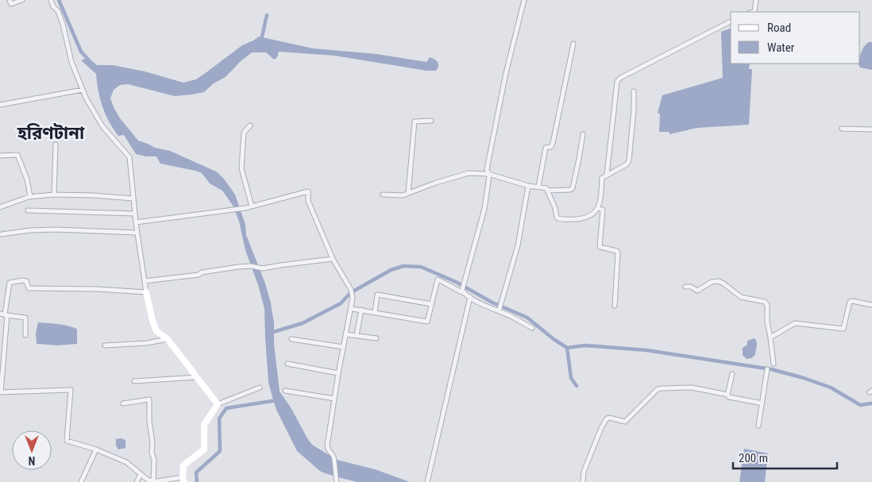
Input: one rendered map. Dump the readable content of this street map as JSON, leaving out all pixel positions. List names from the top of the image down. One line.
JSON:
{"districts":["হরিণটানা"],"legend":["Road","Water"],"scale_bar":"200 m","north":"bottom"}
